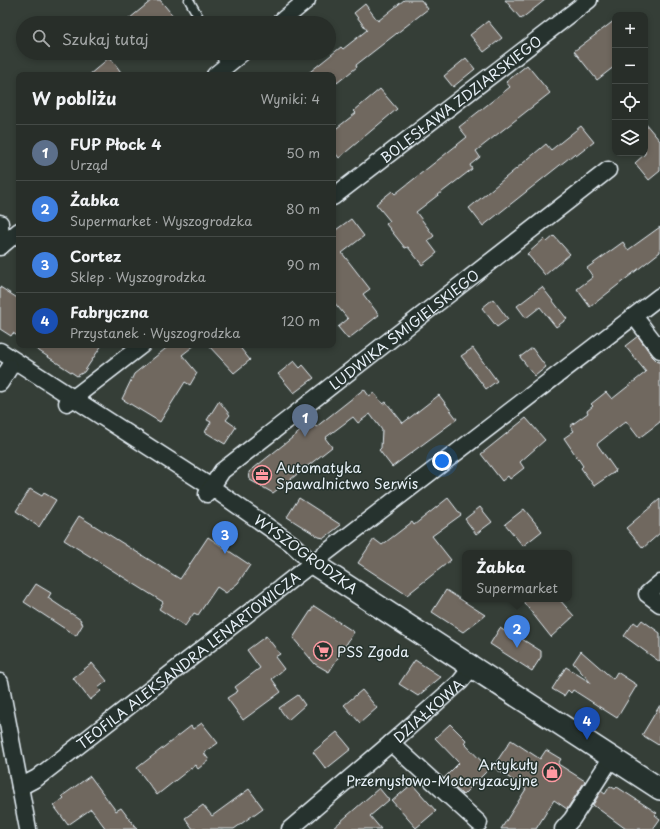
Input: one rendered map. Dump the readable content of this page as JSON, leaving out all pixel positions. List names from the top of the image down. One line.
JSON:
{"streets":{"street":["BOLESŁAWA ZDZIARSKIEGO","LUDWIKA ŚMIGIELSKIEGO","WYSZOGRODZKA","TEOFILA ALEKSANDRA LENARTOWICZA","DZIAŁKOWA"]},"crossings":[["LUDWIKA ŚMIGIELSKIEGO","WYSZOGRODZKA"],["WYSZOGRODZKA","TEOFILA ALEKSANDRA LENARTOWICZA"],["WYSZOGRODZKA","DZIAŁKOWA"]],"places":{"office":["Automatyka Spawalnictwo Serwis"],"supermarket":["PSS Zgoda"],"shop":["Artykuły Przemysłowo-Motoryzacyjne"]},"page":{"map_buttons":["+","−"],"search":"Szukaj tutaj","heading":["W pobliżu","Wyniki: 4"],"list":[{"mark":"1","name":"FUP Płock 4","note":"Urząd","value":"50 m"},{"mark":"2","name":"Żabka","note":"Supermarket · Wyszogrodzka","value":"80 m"},{"mark":"3","name":"Cortez","note":"Sklep · Wyszogrodzka","value":"90 m"},{"mark":"4","name":"Fabryczna","note":"Przystanek · Wyszogrodzka","value":"120 m"}],"pins":["1","3","2","4"],"popup":["Żabka","Supermarket"]}}
